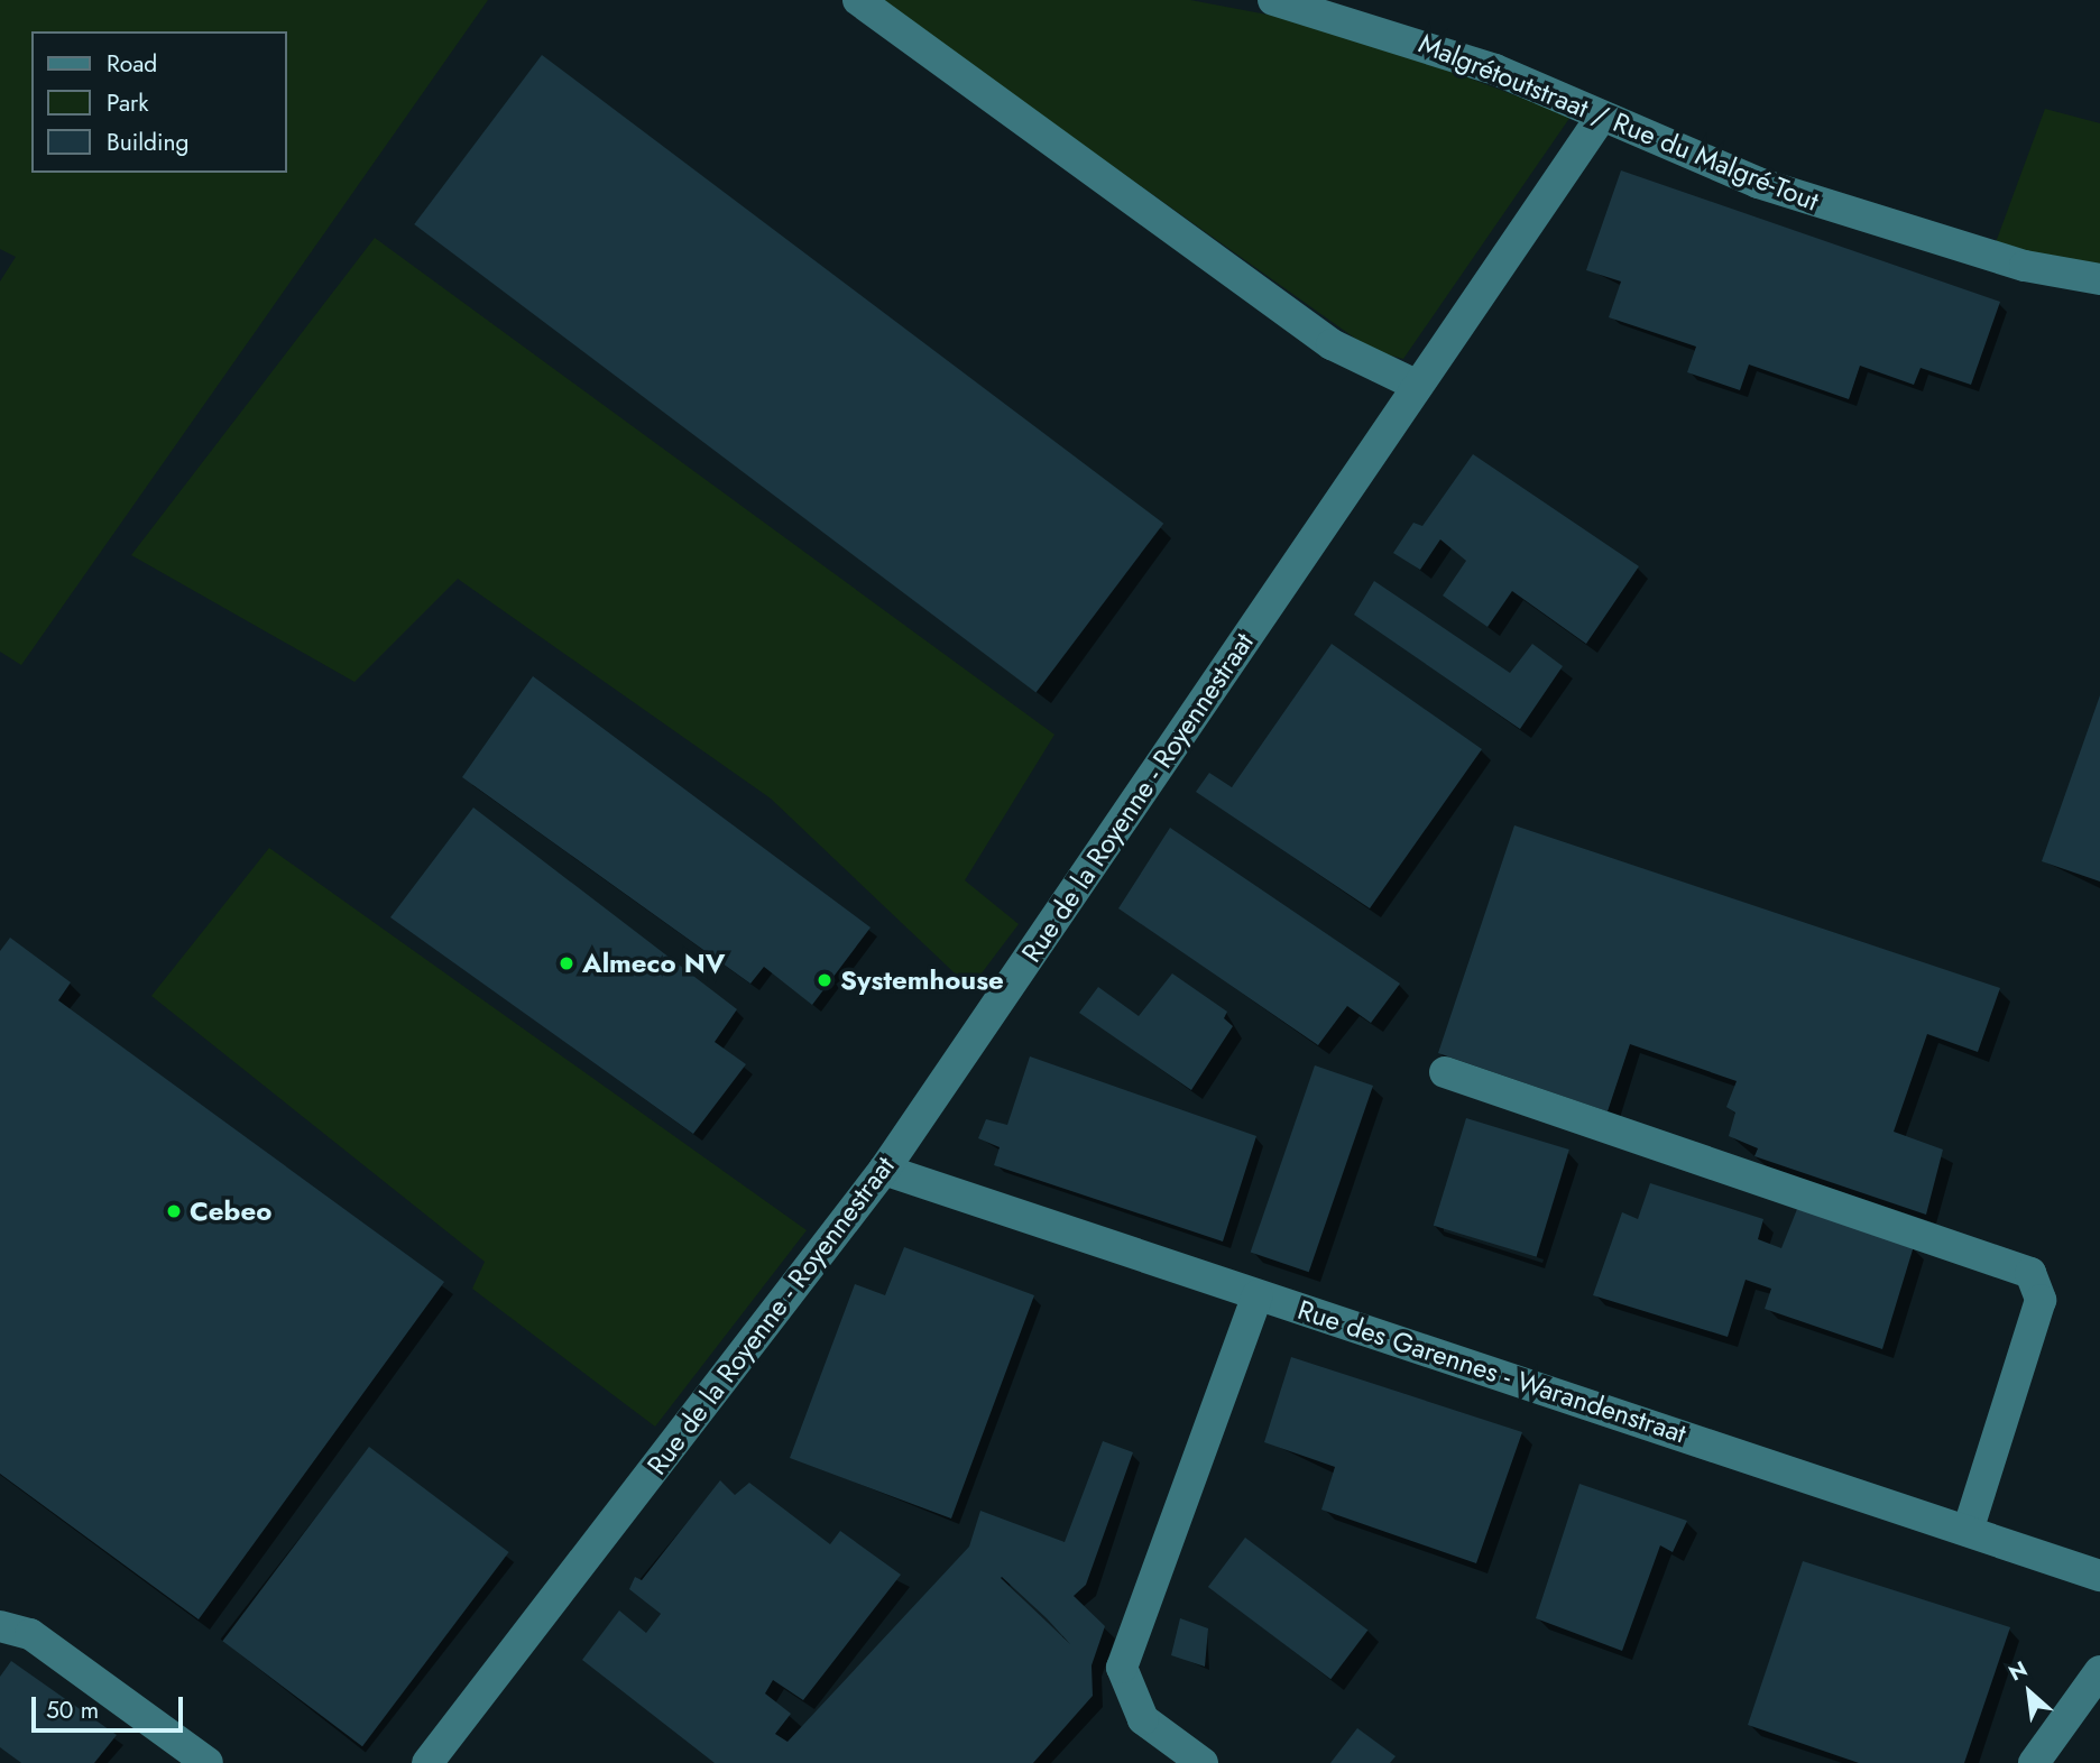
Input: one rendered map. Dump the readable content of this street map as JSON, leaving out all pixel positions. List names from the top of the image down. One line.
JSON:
{"streets":{"lane":["Malgrétoutstraat / Rue du Malgré-Tout","Rue de la Royenne - Royennestraat","Rue des Garennes - Warandenstraat"]},"crossings":[["Malgrétoutstraat / Rue du Malgré-Tout","Rue de la Royenne - Royennestraat"],["Rue de la Royenne - Royennestraat","Rue des Garennes - Warandenstraat"]],"places":["Almeco NV","Systemhouse","Cebeo"],"legend":["Road","Park","Building"],"scale_bar":"50 m","north":"top left"}
